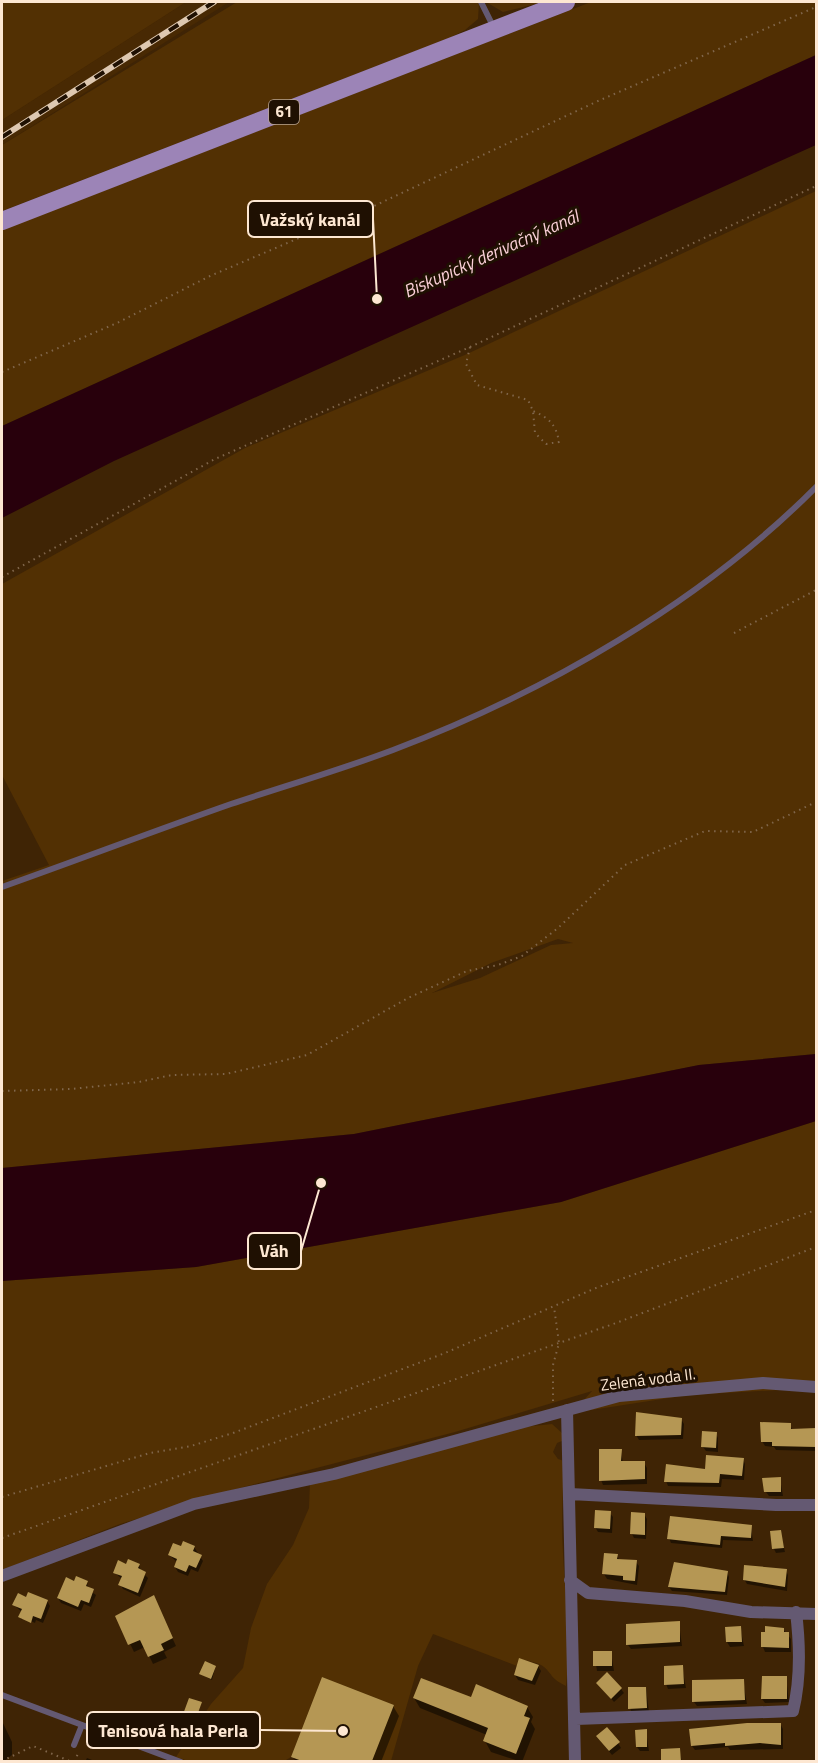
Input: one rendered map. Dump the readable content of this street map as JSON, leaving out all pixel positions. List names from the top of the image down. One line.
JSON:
{"streets":{"main road":["61"],"street":["Zelená voda II."]},"water":["Biskupický derivačný kanál"],"places":["Važský kanál","Váh","Tenisová hala Perla"]}
